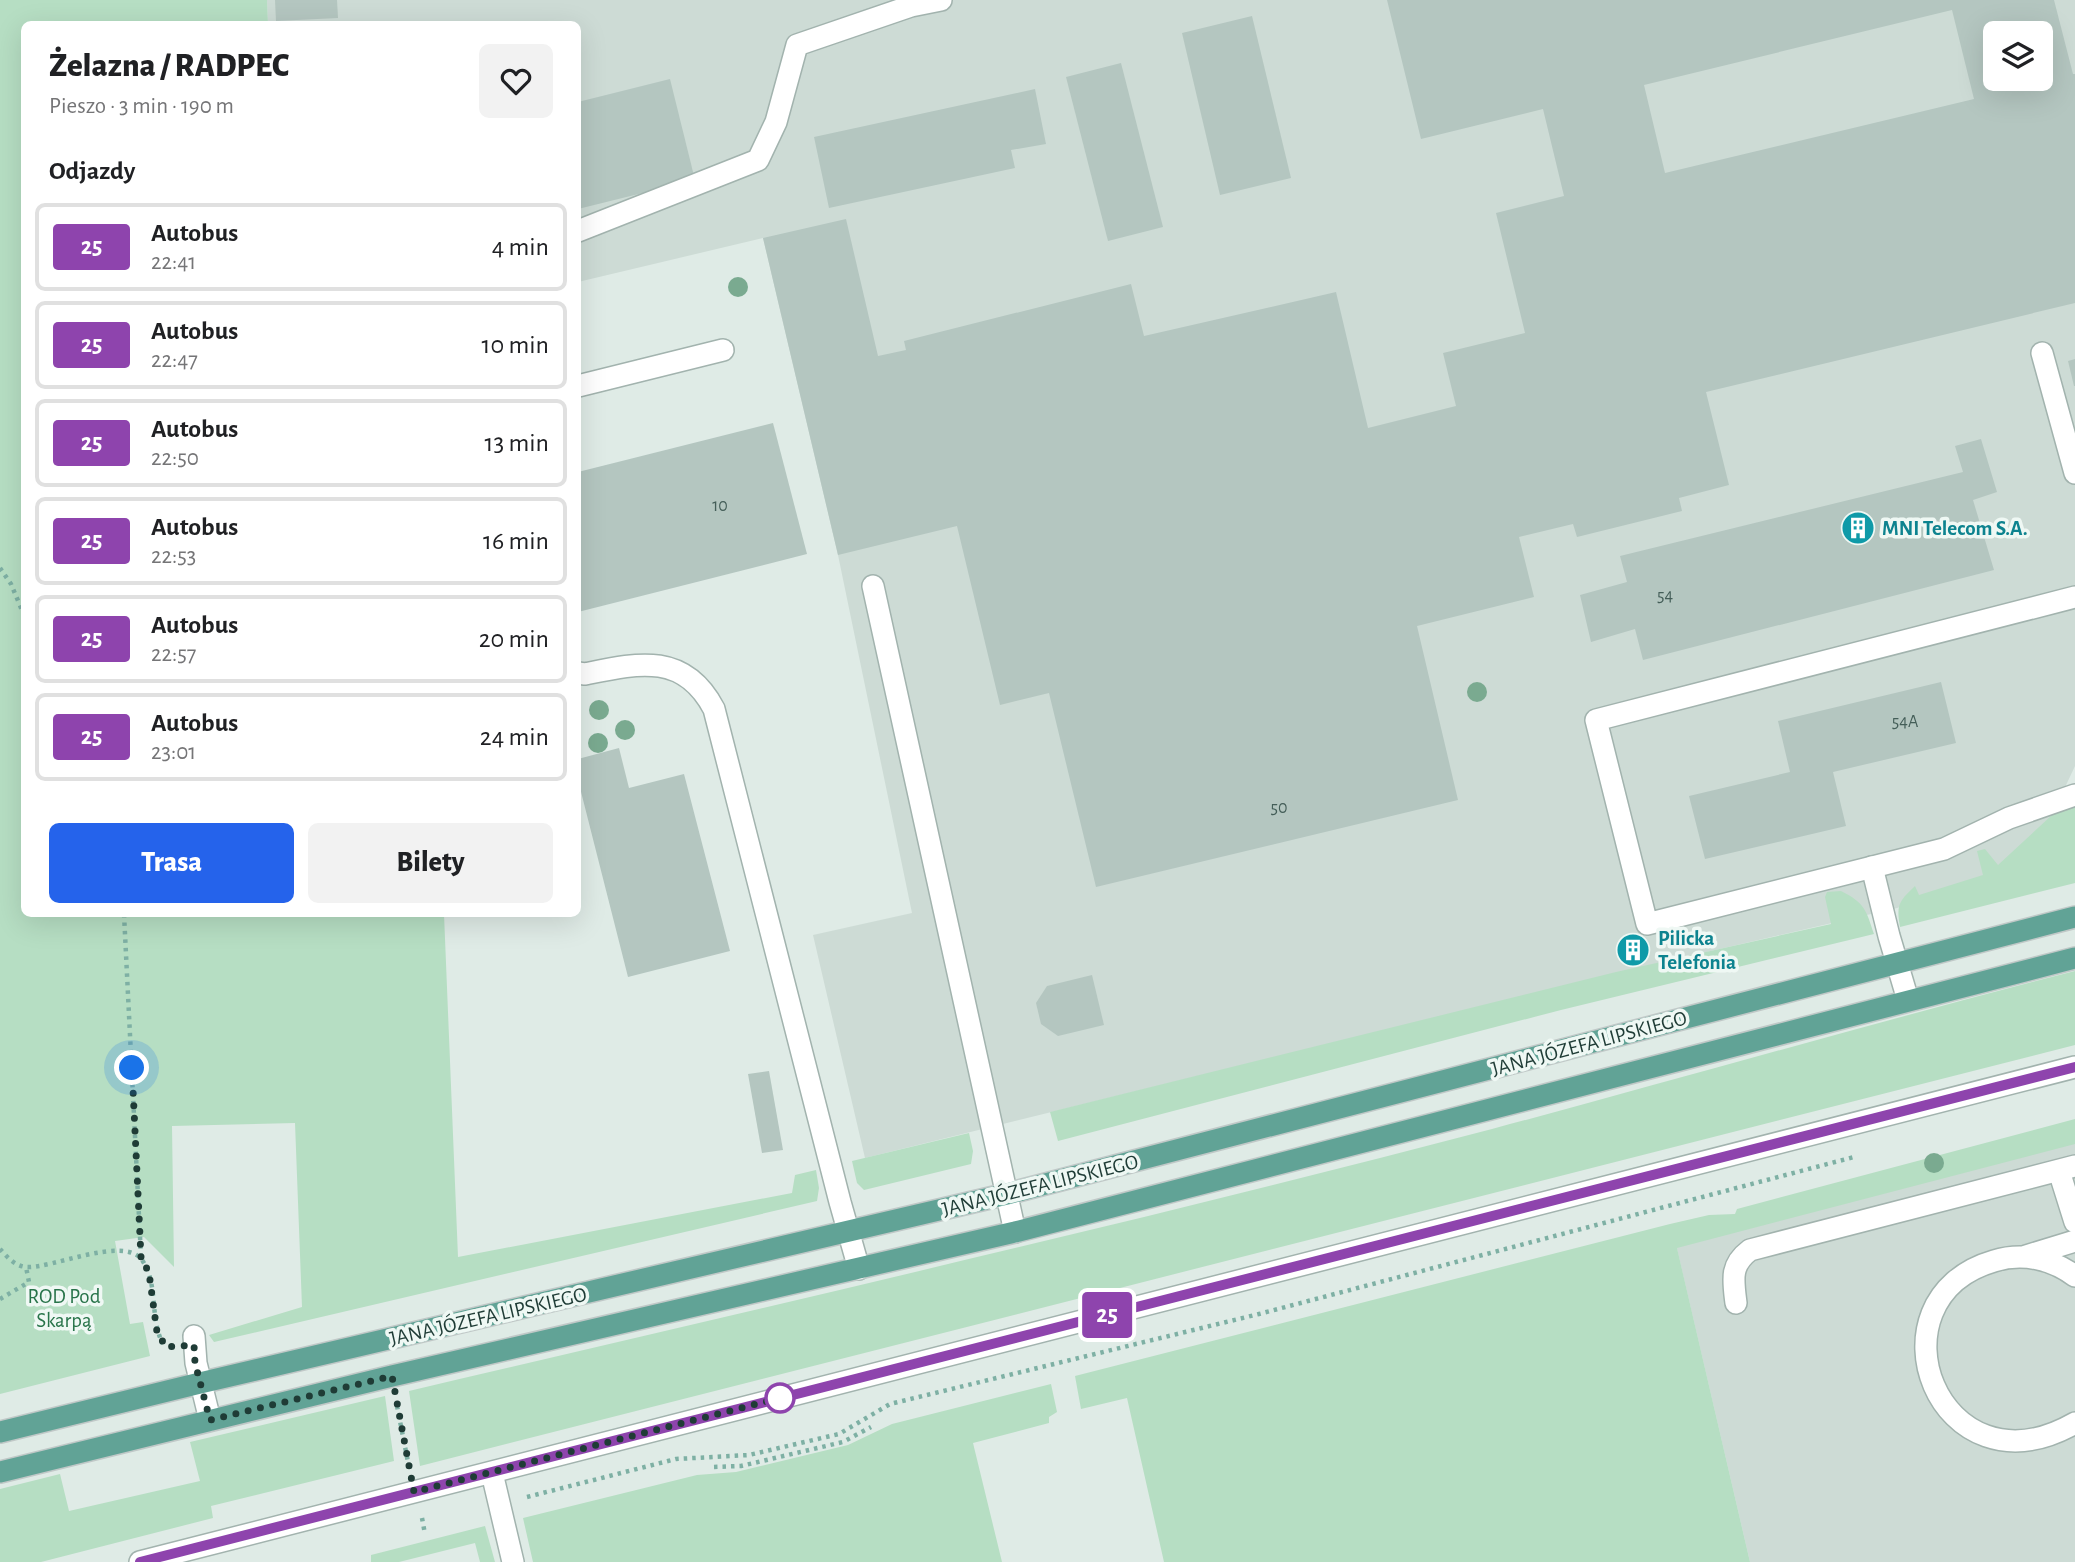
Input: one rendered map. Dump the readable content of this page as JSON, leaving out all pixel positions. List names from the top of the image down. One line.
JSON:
{"streets":{"main road":["JANA JÓZEFA LIPSKIEGO"]},"parks":["ROD Pod Skarpą"],"places":{"building":["MNI Telecom S.A.","Pilicka Telefonia"]},"lines":["bus line 25"],"house_numbers":["10","54","54A","50"],"page":{"on_map":"25","heading":[["Żelazna / RADPEC","Pieszo · 3 min · 190 m"],"Odjazdy"],"list":[{"mark":"25","name":"Autobus","note":"22:41","value":"4 min"},{"mark":"25","name":"Autobus","note":"22:47","value":"10 min"},{"mark":"25","name":"Autobus","note":"22:50","value":"13 min"},{"mark":"25","name":"Autobus","note":"22:53","value":"16 min"},{"mark":"25","name":"Autobus","note":"22:57","value":"20 min"},{"mark":"25","name":"Autobus","note":"23:01","value":"24 min"}],"buttons":["Trasa","Bilety"]}}
